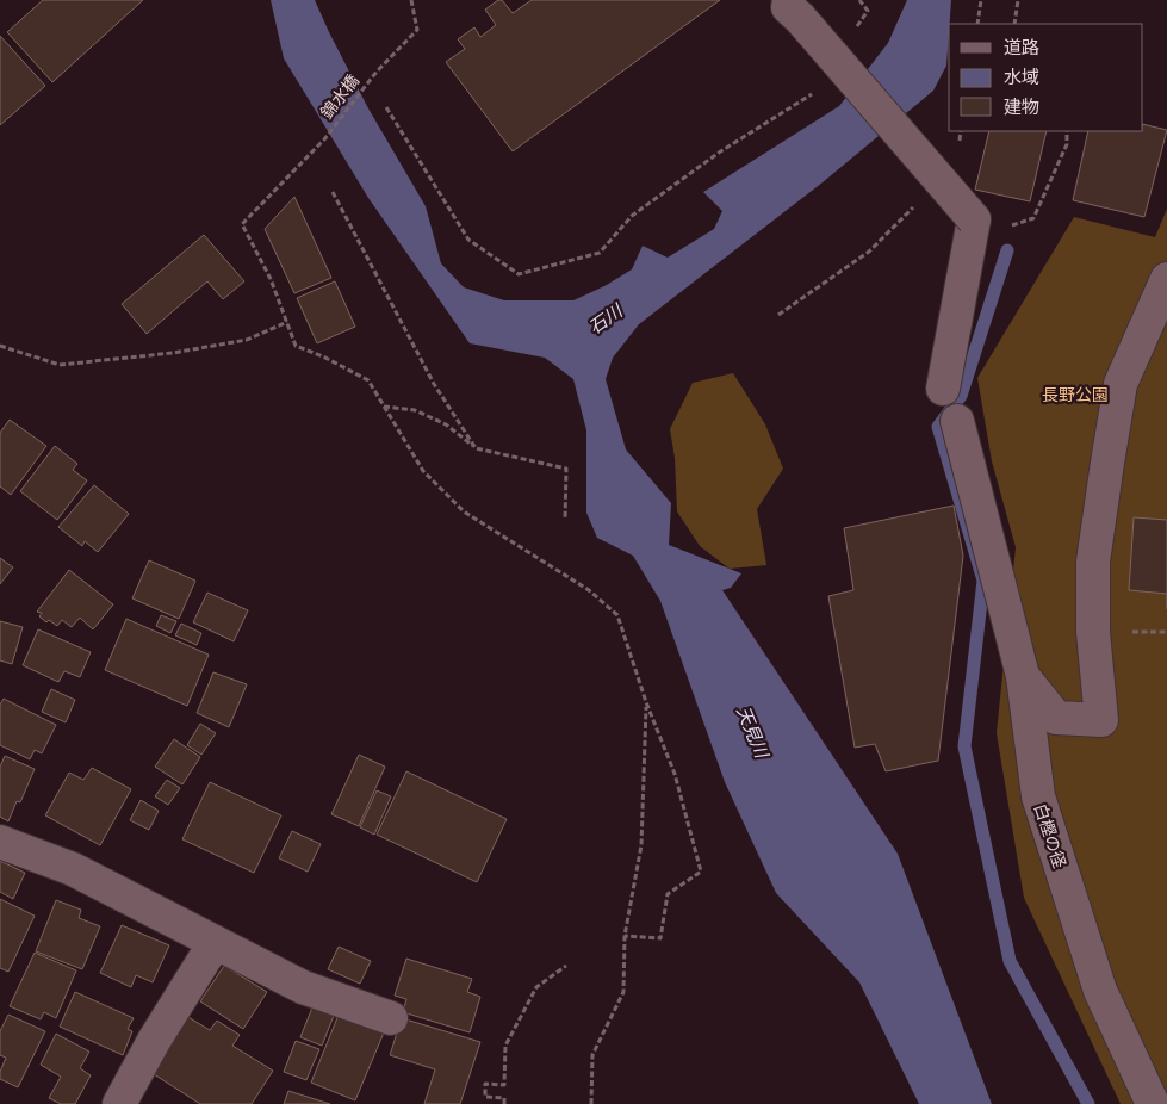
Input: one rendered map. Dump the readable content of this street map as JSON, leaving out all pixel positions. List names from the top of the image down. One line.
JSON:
{"streets":{"street":["白樫の径"],"path":["錦水橋"]},"water":["石川","天見川"],"parks":["長野公園"],"legend":["道路","水域","建物"]}
